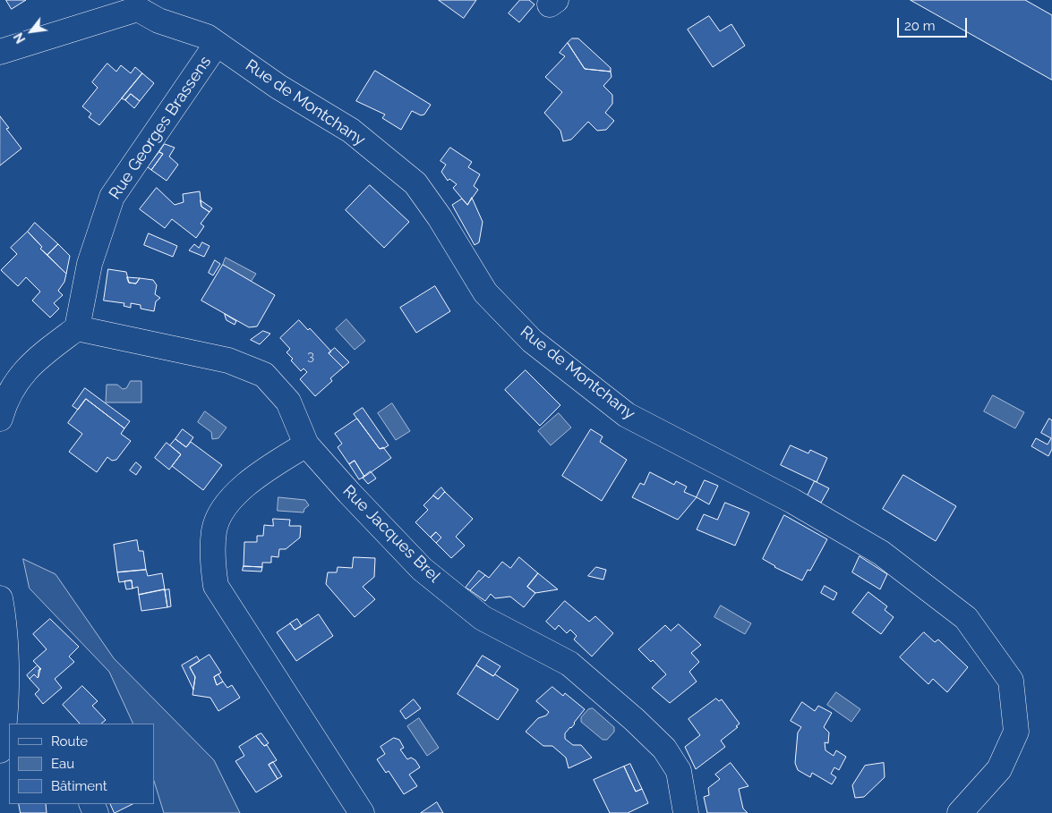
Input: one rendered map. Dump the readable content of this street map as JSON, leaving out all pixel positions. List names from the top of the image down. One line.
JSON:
{"streets":{"street":["Rue de Montchany","Rue Georges Brassens","Rue Jacques Brel"]},"crossings":[["Rue de Montchany","Rue Georges Brassens"],["Rue Georges Brassens","Rue Jacques Brel"]],"house_numbers":["3"],"legend":["Route","Eau","Bâtiment"],"scale_bar":"20 m","north":"bottom left"}
